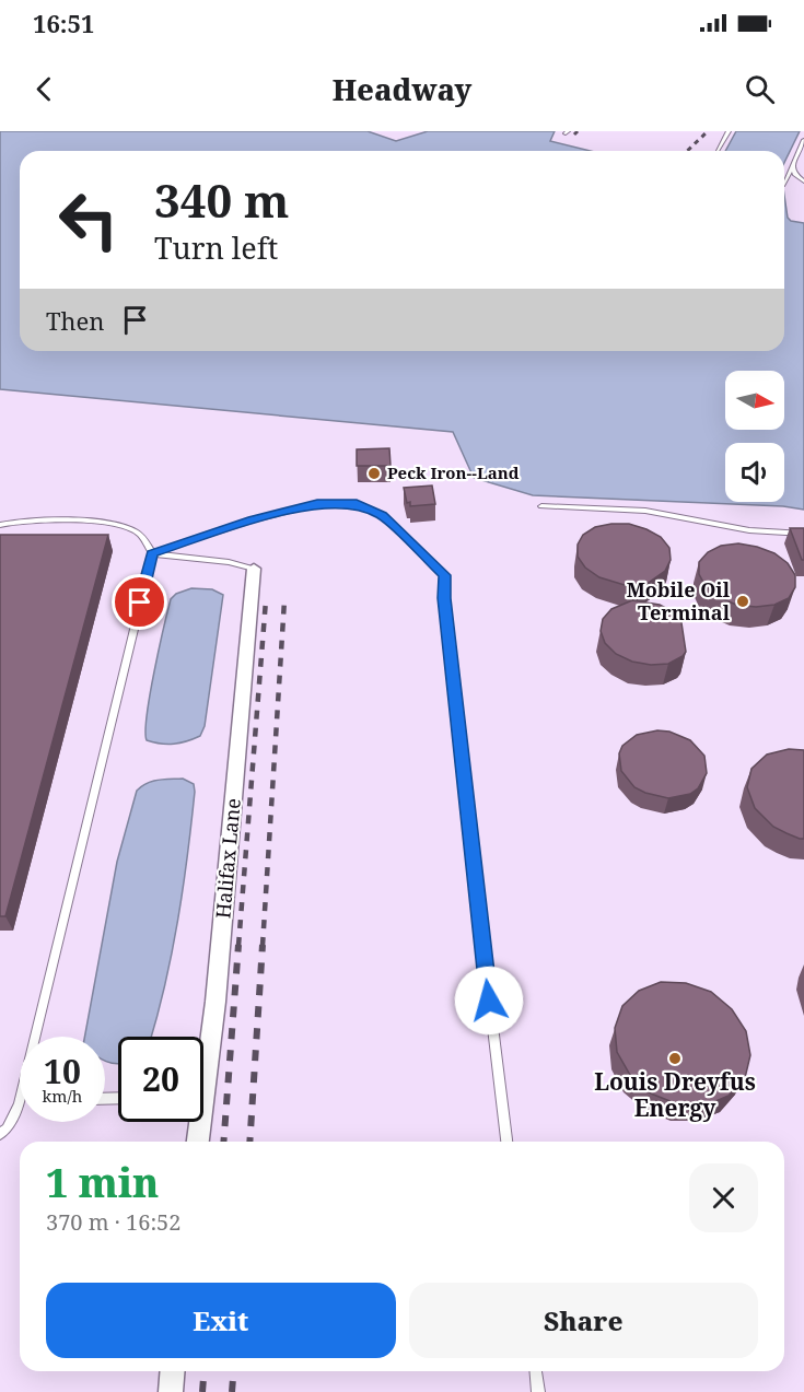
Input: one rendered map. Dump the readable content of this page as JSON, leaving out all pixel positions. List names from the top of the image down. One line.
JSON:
{"streets":{"street":["Halifax Lane"]},"places":["Peck Iron--Land","Mobile Oil Terminal","Louis Dreyfus Energy"],"north":"right","page":{"status":"16:51","header":"Headway","turn":["340 m","Turn left"],"then":"Then","speed":"10 km/h","limit":"20","heading":["1 min","370 m · 16:52"],"buttons":["Exit","Share"]}}
